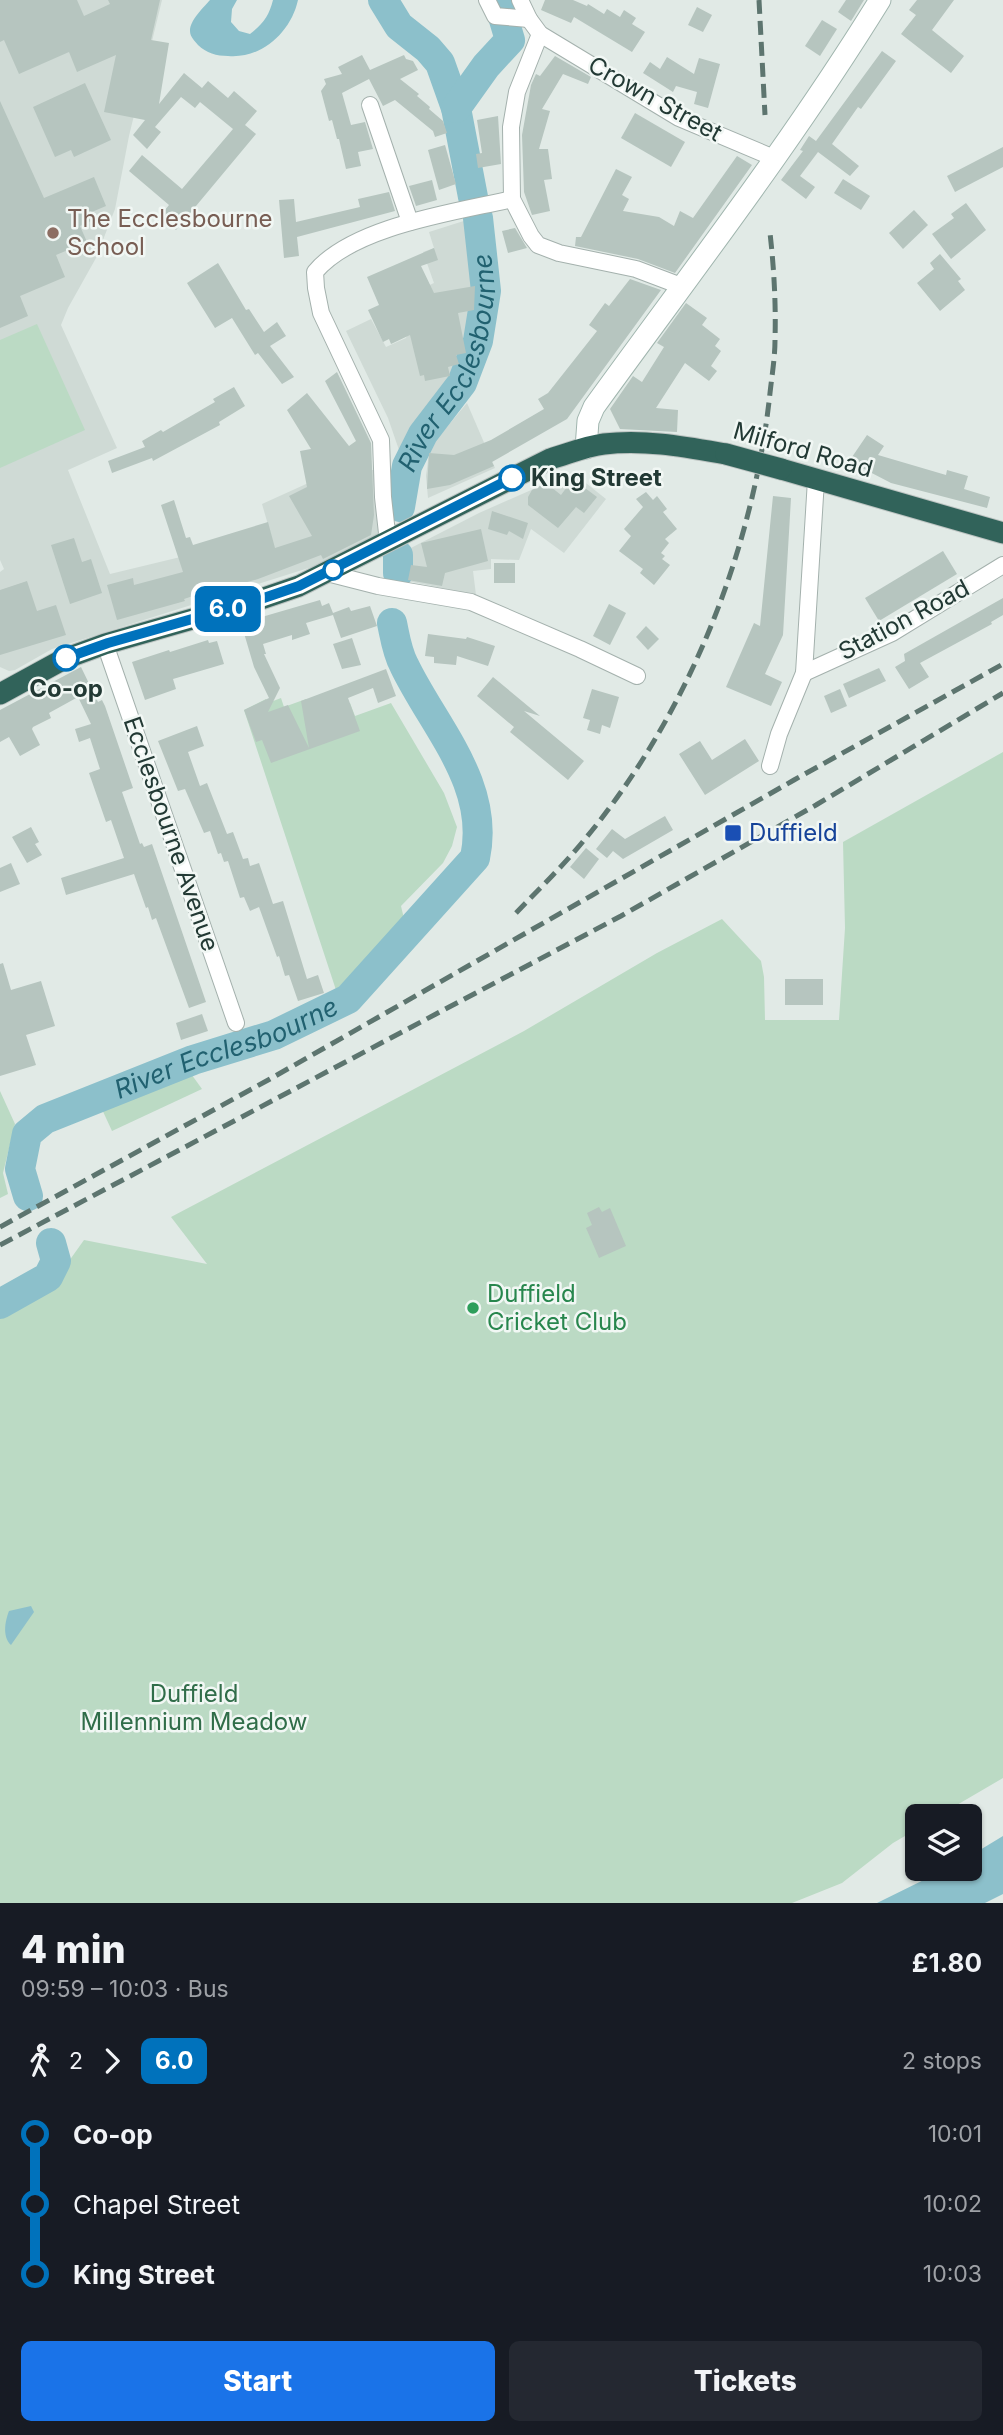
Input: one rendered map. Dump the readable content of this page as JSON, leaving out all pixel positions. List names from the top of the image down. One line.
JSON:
{"streets":{"highway":["Milford Road"],"street":["Crown Street","Station Road","Ecclesbourne Avenue"]},"crossings":[["Milford Road","Ecclesbourne Avenue"]],"water":["River Ecclesbourne"],"parks":["Duffield Millennium Meadow"],"places":{"other":["The Ecclesbourne School","King Street","Co-op","Duffield Cricket Club"],"transit":["Duffield"]},"lines":["bus line 6.0"],"page":{"on_map":"6.0","heading":["4 min","09:59 – 10:03 · Bus","£1.80"],"legs":["2","6.0","2 stops"],"list":[{"name":"Co-op","value":"10:01"},{"name":"Chapel Street","value":"10:02"},{"name":"King Street","value":"10:03"}],"buttons":["Start","Tickets"]}}
